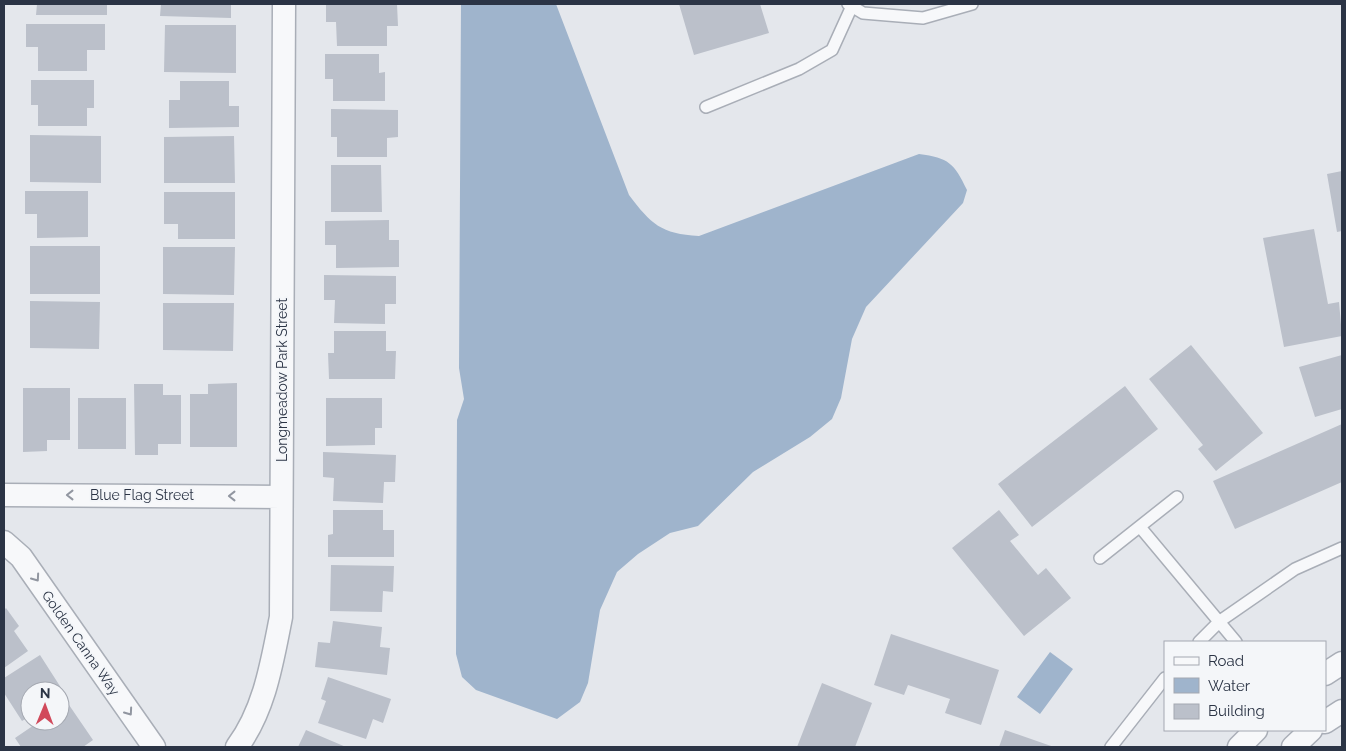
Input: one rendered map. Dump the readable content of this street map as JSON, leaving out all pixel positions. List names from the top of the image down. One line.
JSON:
{"streets":{"street":["Longmeadow Park Street","Blue Flag Street","Golden Canna Way"]},"crossings":[["Longmeadow Park Street","Blue Flag Street"]],"one_way":["Blue Flag Street","Golden Canna Way"],"legend":["Road","Water","Building"],"north":"top"}
